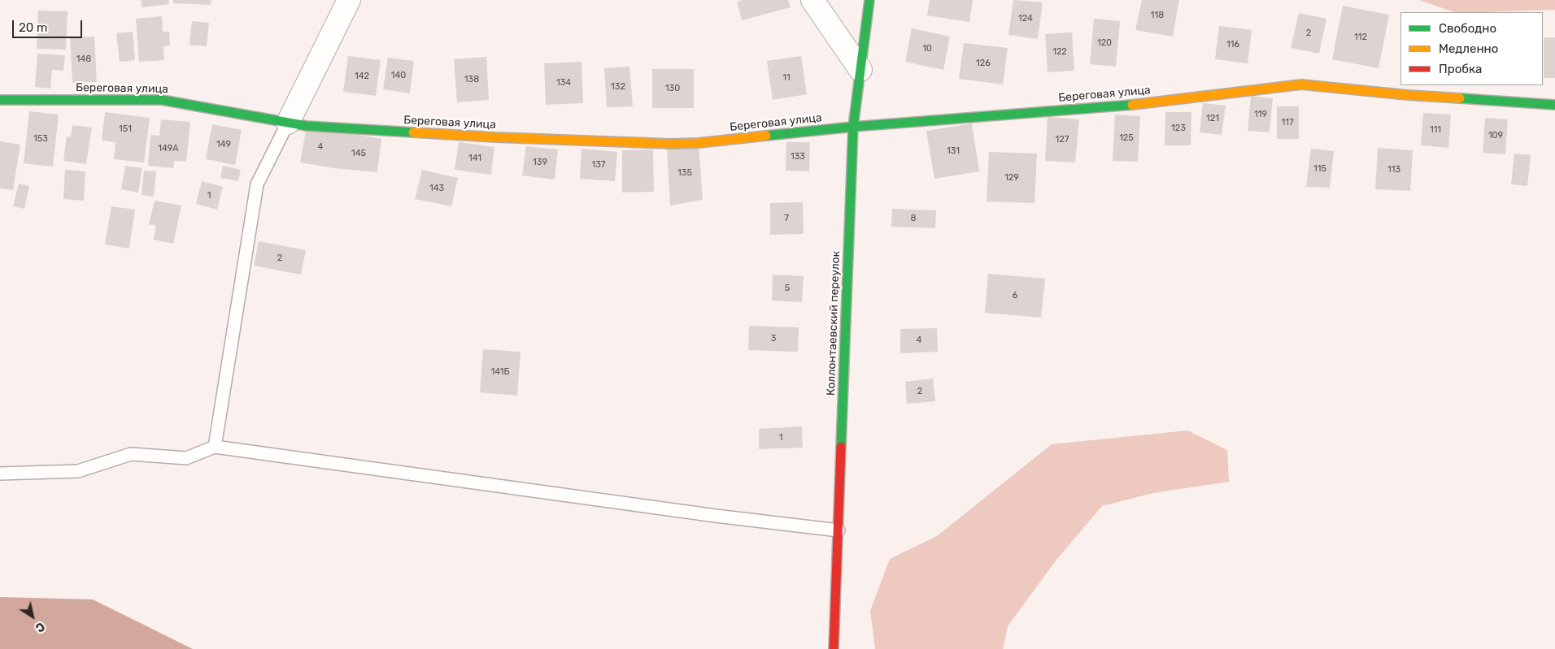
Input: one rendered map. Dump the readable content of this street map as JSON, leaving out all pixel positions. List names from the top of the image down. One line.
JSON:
{"streets":{"street":["Береговая улица","Коллонтаевский переулок"]},"crossings":[["Береговая улица","Коллонтаевский переулок"]],"house_numbers":["118","124","2","112","120","116","10","122","148","126","140","142","11","138","134","132","130","119","121","117","123","151","111","109","125","153","127","149","4","149А","131","145","133","141","139","137","115","113","135","129","143","1","7","8","2","5","6","3","4","141Б","2","1"],"legend":["Свободно","Медленно","Пробка"],"scale_bar":"20 m","north":"bottom right"}
